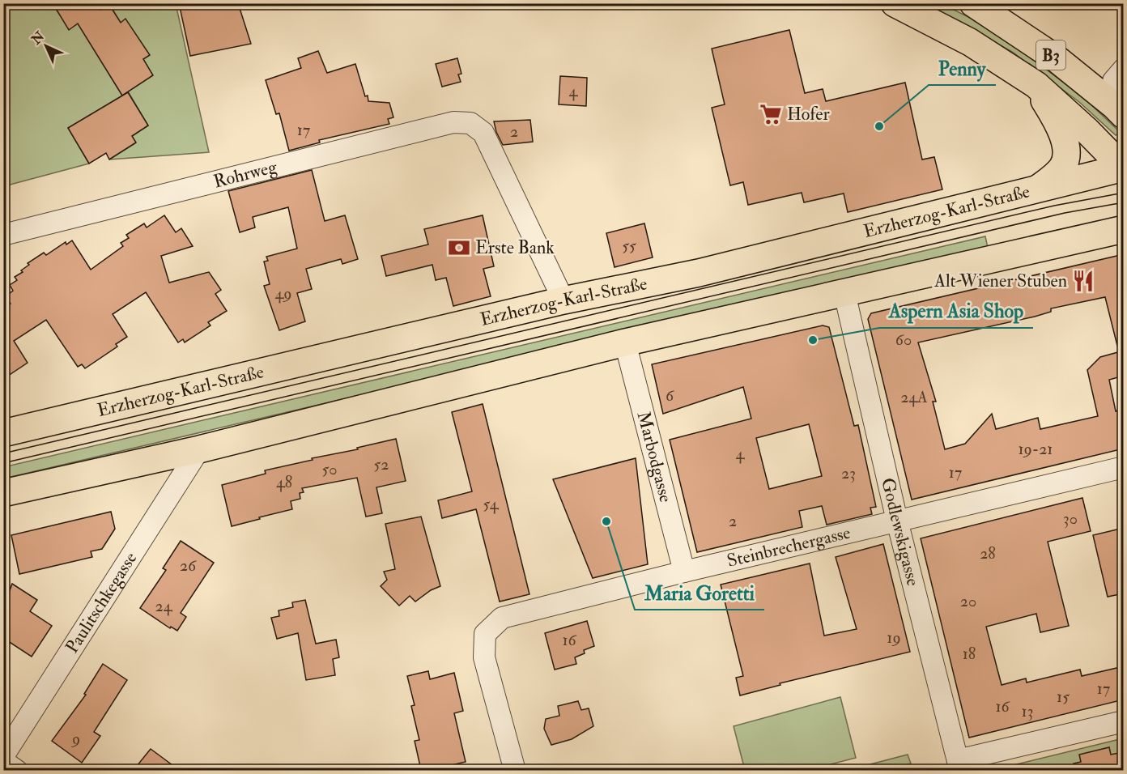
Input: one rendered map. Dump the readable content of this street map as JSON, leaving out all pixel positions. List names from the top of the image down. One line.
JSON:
{"streets":{"main road":["B3","Erzherzog-Karl-Straße"],"street":["Rohrweg","Marbodgasse","Godlewskigasse","Steinbrechergasse","Paulitschkegasse"]},"crossings":[["B3","Erzherzog-Karl-Straße"],["Rohrweg","Erzherzog-Karl-Straße"],["Marbodgasse","Steinbrechergasse"],["Godlewskigasse","Steinbrechergasse"]],"places":{"supermarket":["Hofer"],"other":["Penny","Aspern Asia Shop","Maria Goretti"],"bank":["Erste Bank"],"restaurant":["Alt Wiener Stuben"]},"house_numbers":["4","17","2","55","49","60","6","24A","19-21","4","52","50","17","23","48","54","30","2","28","26","20","24","19","16","18","17","15","16","13","9"],"north":"top left"}
